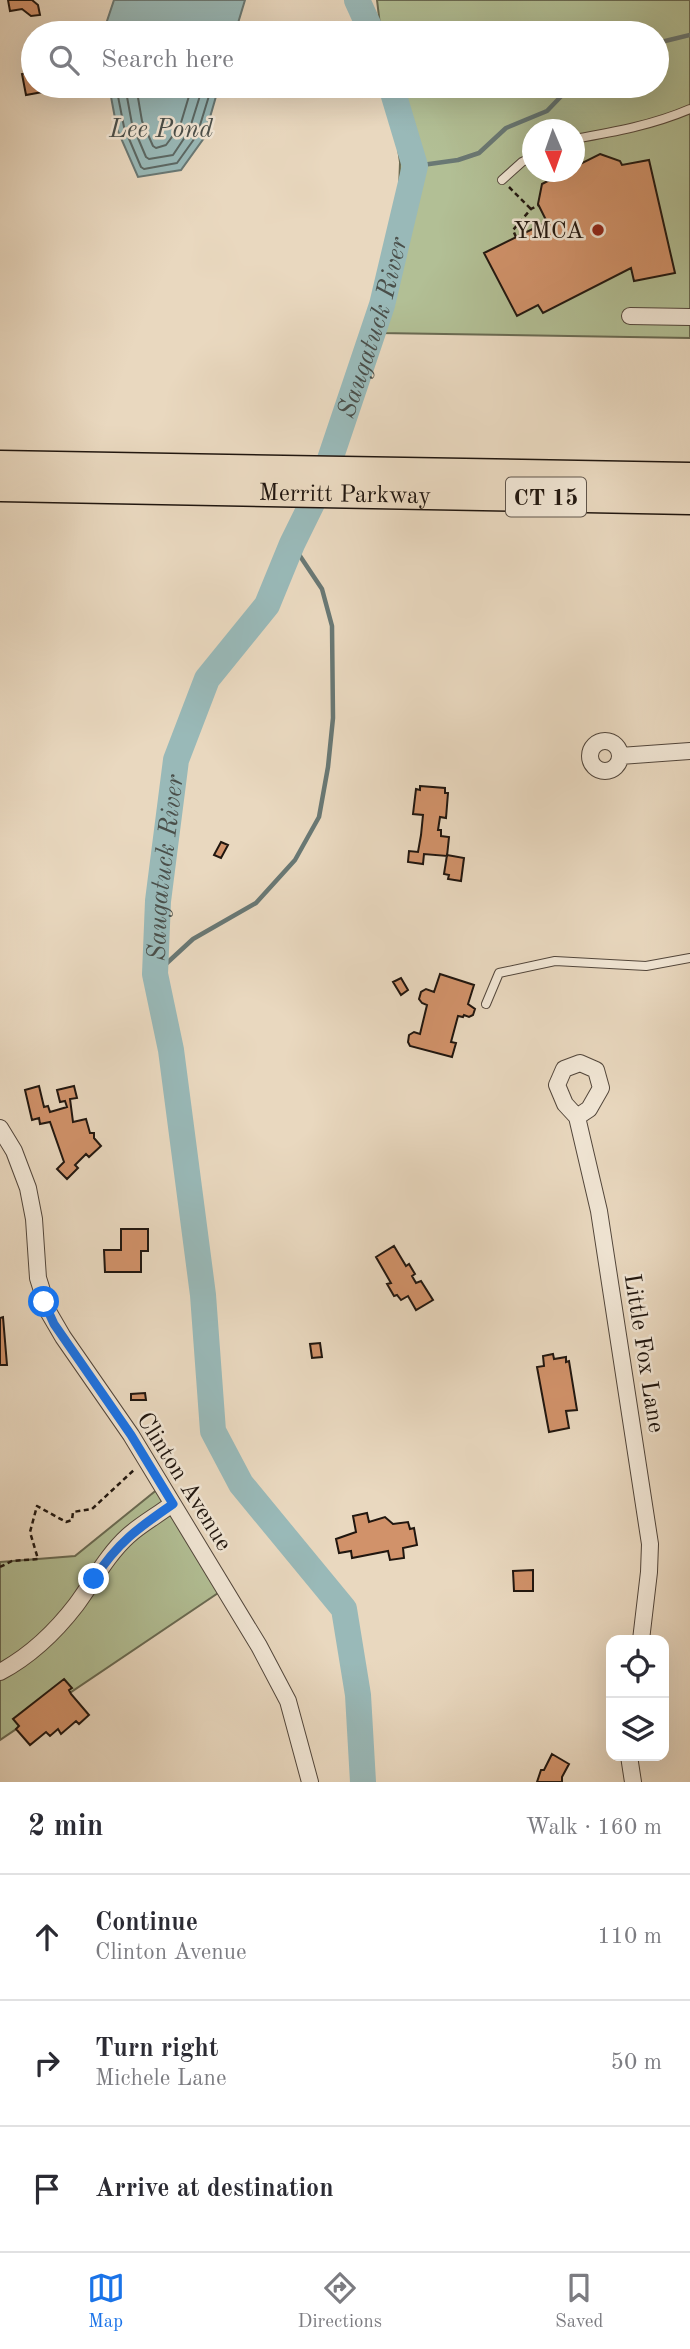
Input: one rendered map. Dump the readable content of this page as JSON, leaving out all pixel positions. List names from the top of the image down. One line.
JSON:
{"streets":{"highway":["Merritt Parkway","CT 15"],"street":["Little Fox Lane","Clinton Avenue"]},"water":["Lee Pond","Saugatuck River"],"places":["YMCA"],"north":"bottom","page":{"search":"Search here","heading":["2 min","Walk · 160 m"],"list":[["Continue","Clinton Avenue","110 m"],["Turn right","Michele Lane","50 m"],"Arrive at destination"],"nav":["Map","Directions","Saved"]}}
